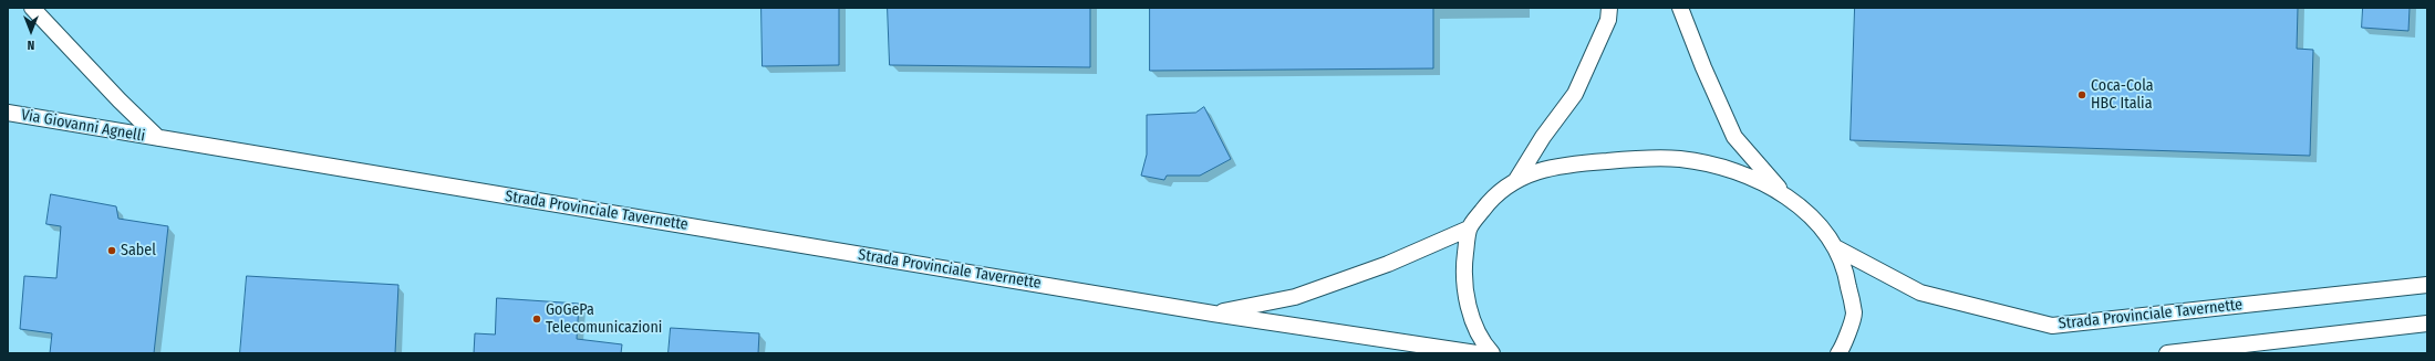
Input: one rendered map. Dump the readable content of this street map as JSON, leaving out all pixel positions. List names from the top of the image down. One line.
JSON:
{"streets":{"street":["Via Giovanni Agnelli","Strada Provinciale Tavernette"]},"crossings":[["Via Giovanni Agnelli","Strada Provinciale Tavernette"]],"places":["Coca-Cola HBC Italia","Sabel","GoGePa Telecomunicazioni"],"north":"bottom"}
